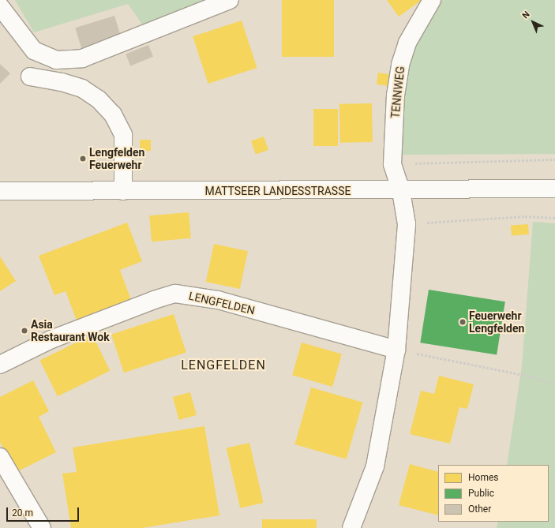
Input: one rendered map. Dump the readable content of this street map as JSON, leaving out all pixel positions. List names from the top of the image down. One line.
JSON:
{"streets":{"street":["TENNWEG","MATTSEER LANDESSTRASSE","LENGFELDEN"]},"crossings":[["TENNWEG","MATTSEER LANDESSTRASSE"]],"districts":["LENGFELDEN"],"places":["Lengfelden Feuerwehr","Feuerwehr Lengfelden","Asia Restaurant Wok"],"legend":["Homes","Public","Other"],"scale_bar":"20 m","north":"top left"}
